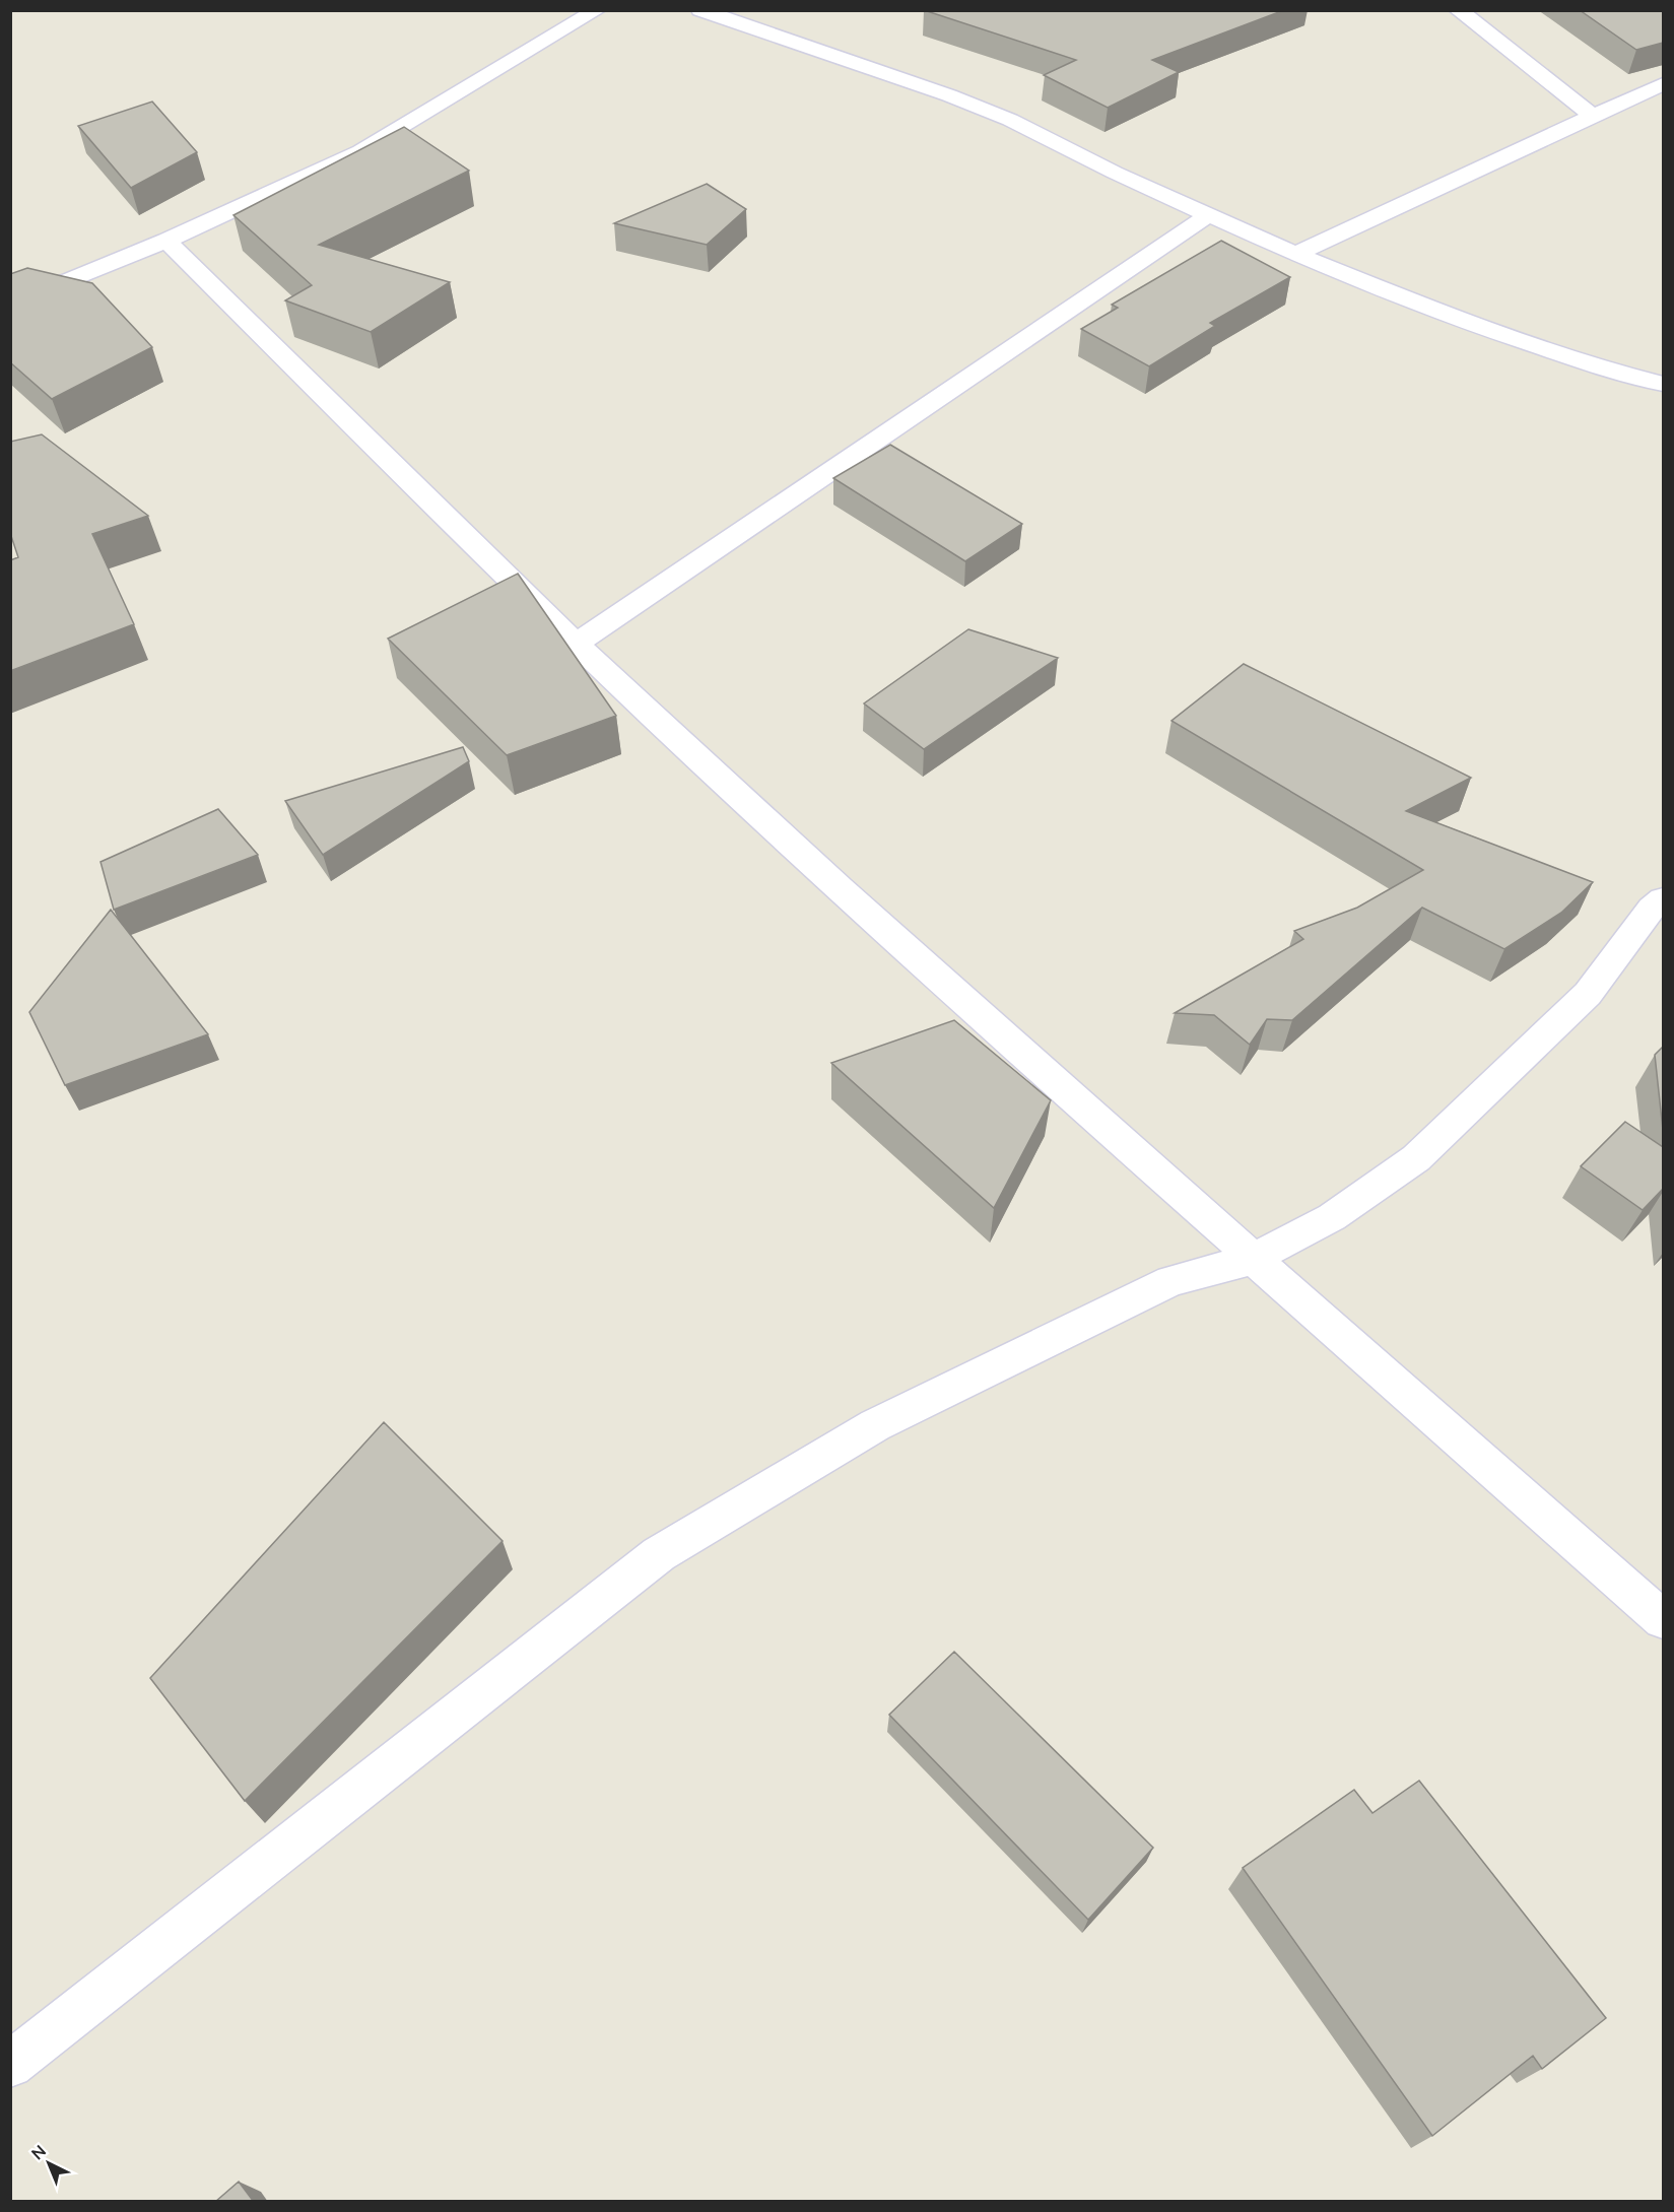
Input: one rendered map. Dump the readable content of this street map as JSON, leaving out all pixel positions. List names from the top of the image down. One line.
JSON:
{"north":"top left"}
